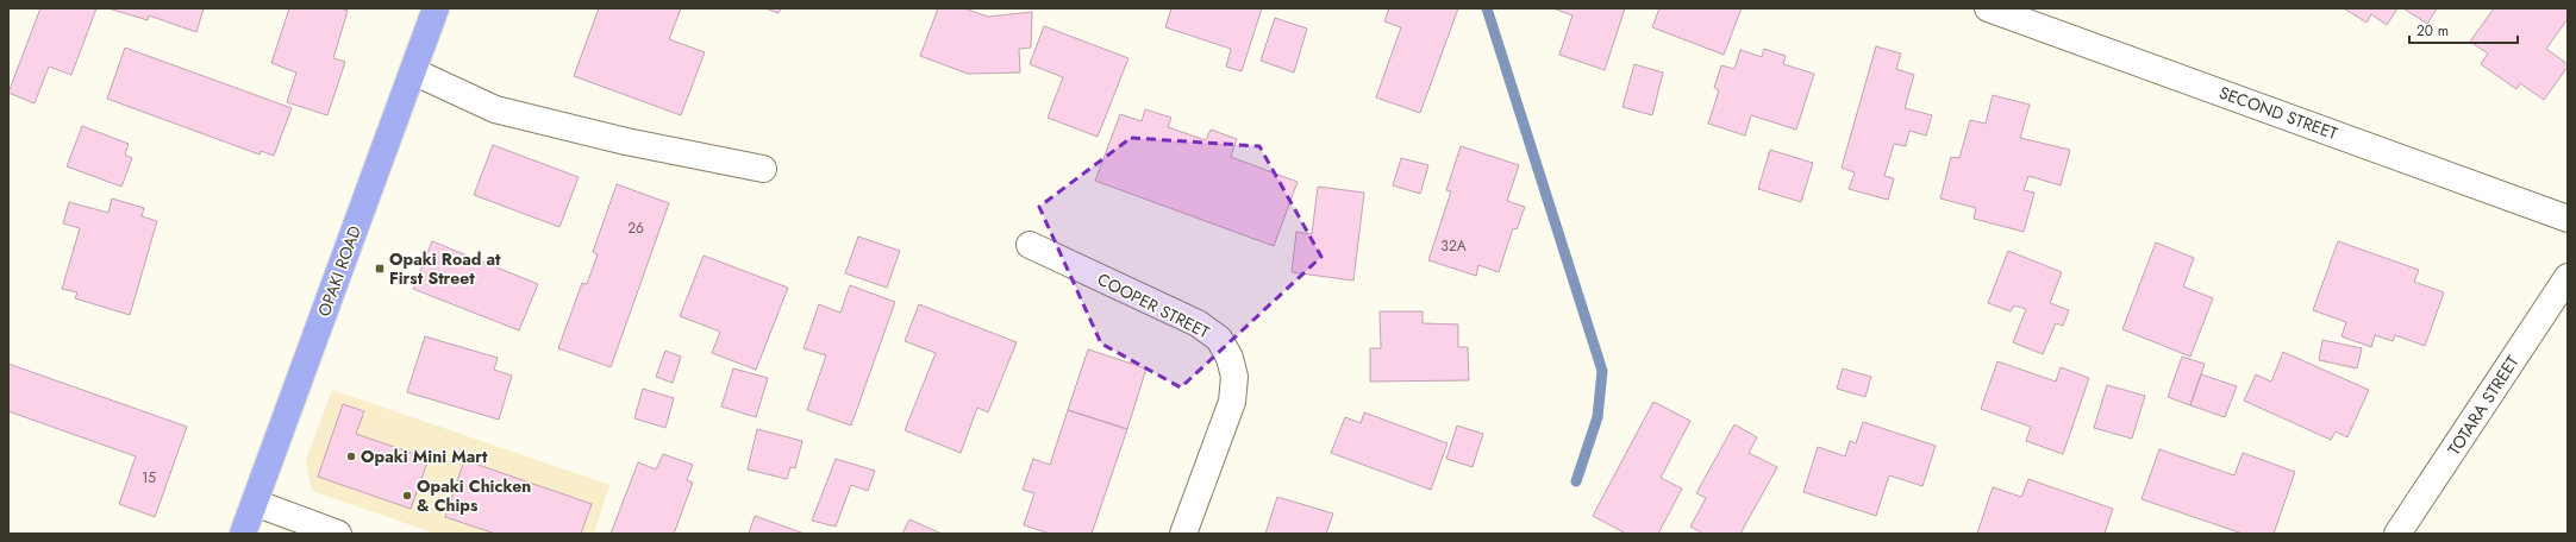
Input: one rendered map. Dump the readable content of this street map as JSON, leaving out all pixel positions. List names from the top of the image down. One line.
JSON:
{"streets":{"highway":["OPAKI ROAD"],"street":["SECOND STREET","COOPER STREET","TOTARA STREET"]},"places":{"transit":["Opaki Road at First Street"],"other":["Opaki Mini Mart","Opaki Chicken & Chips"]},"house_numbers":["26","32A","15"],"scale_bar":"20 m"}
